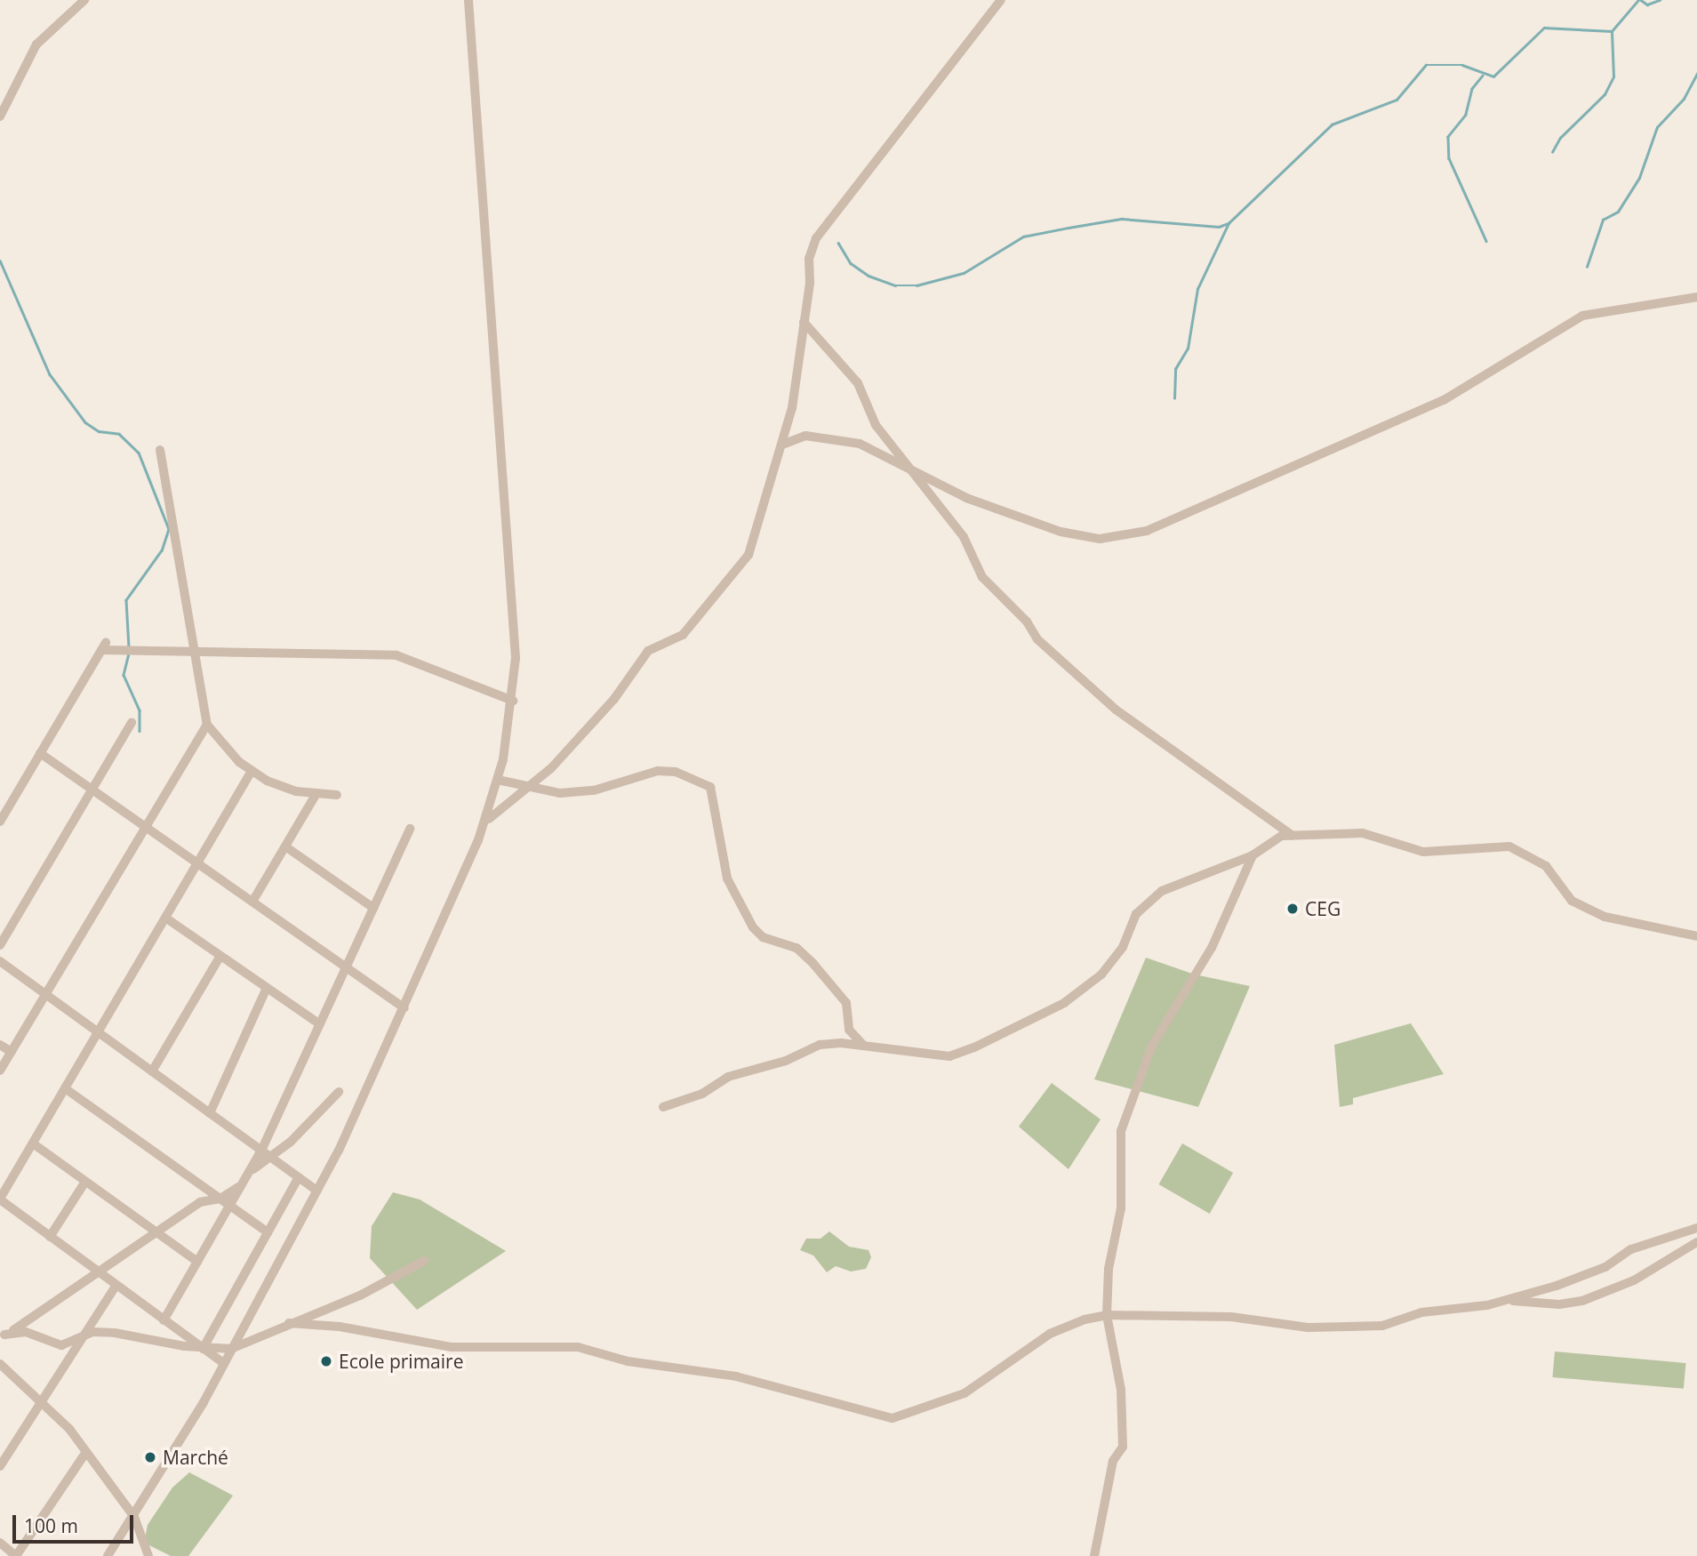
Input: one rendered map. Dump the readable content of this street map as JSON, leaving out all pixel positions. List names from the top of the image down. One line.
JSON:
{"places":["CEG","Ecole primaire","Marché"],"scale_bar":"100 m"}
